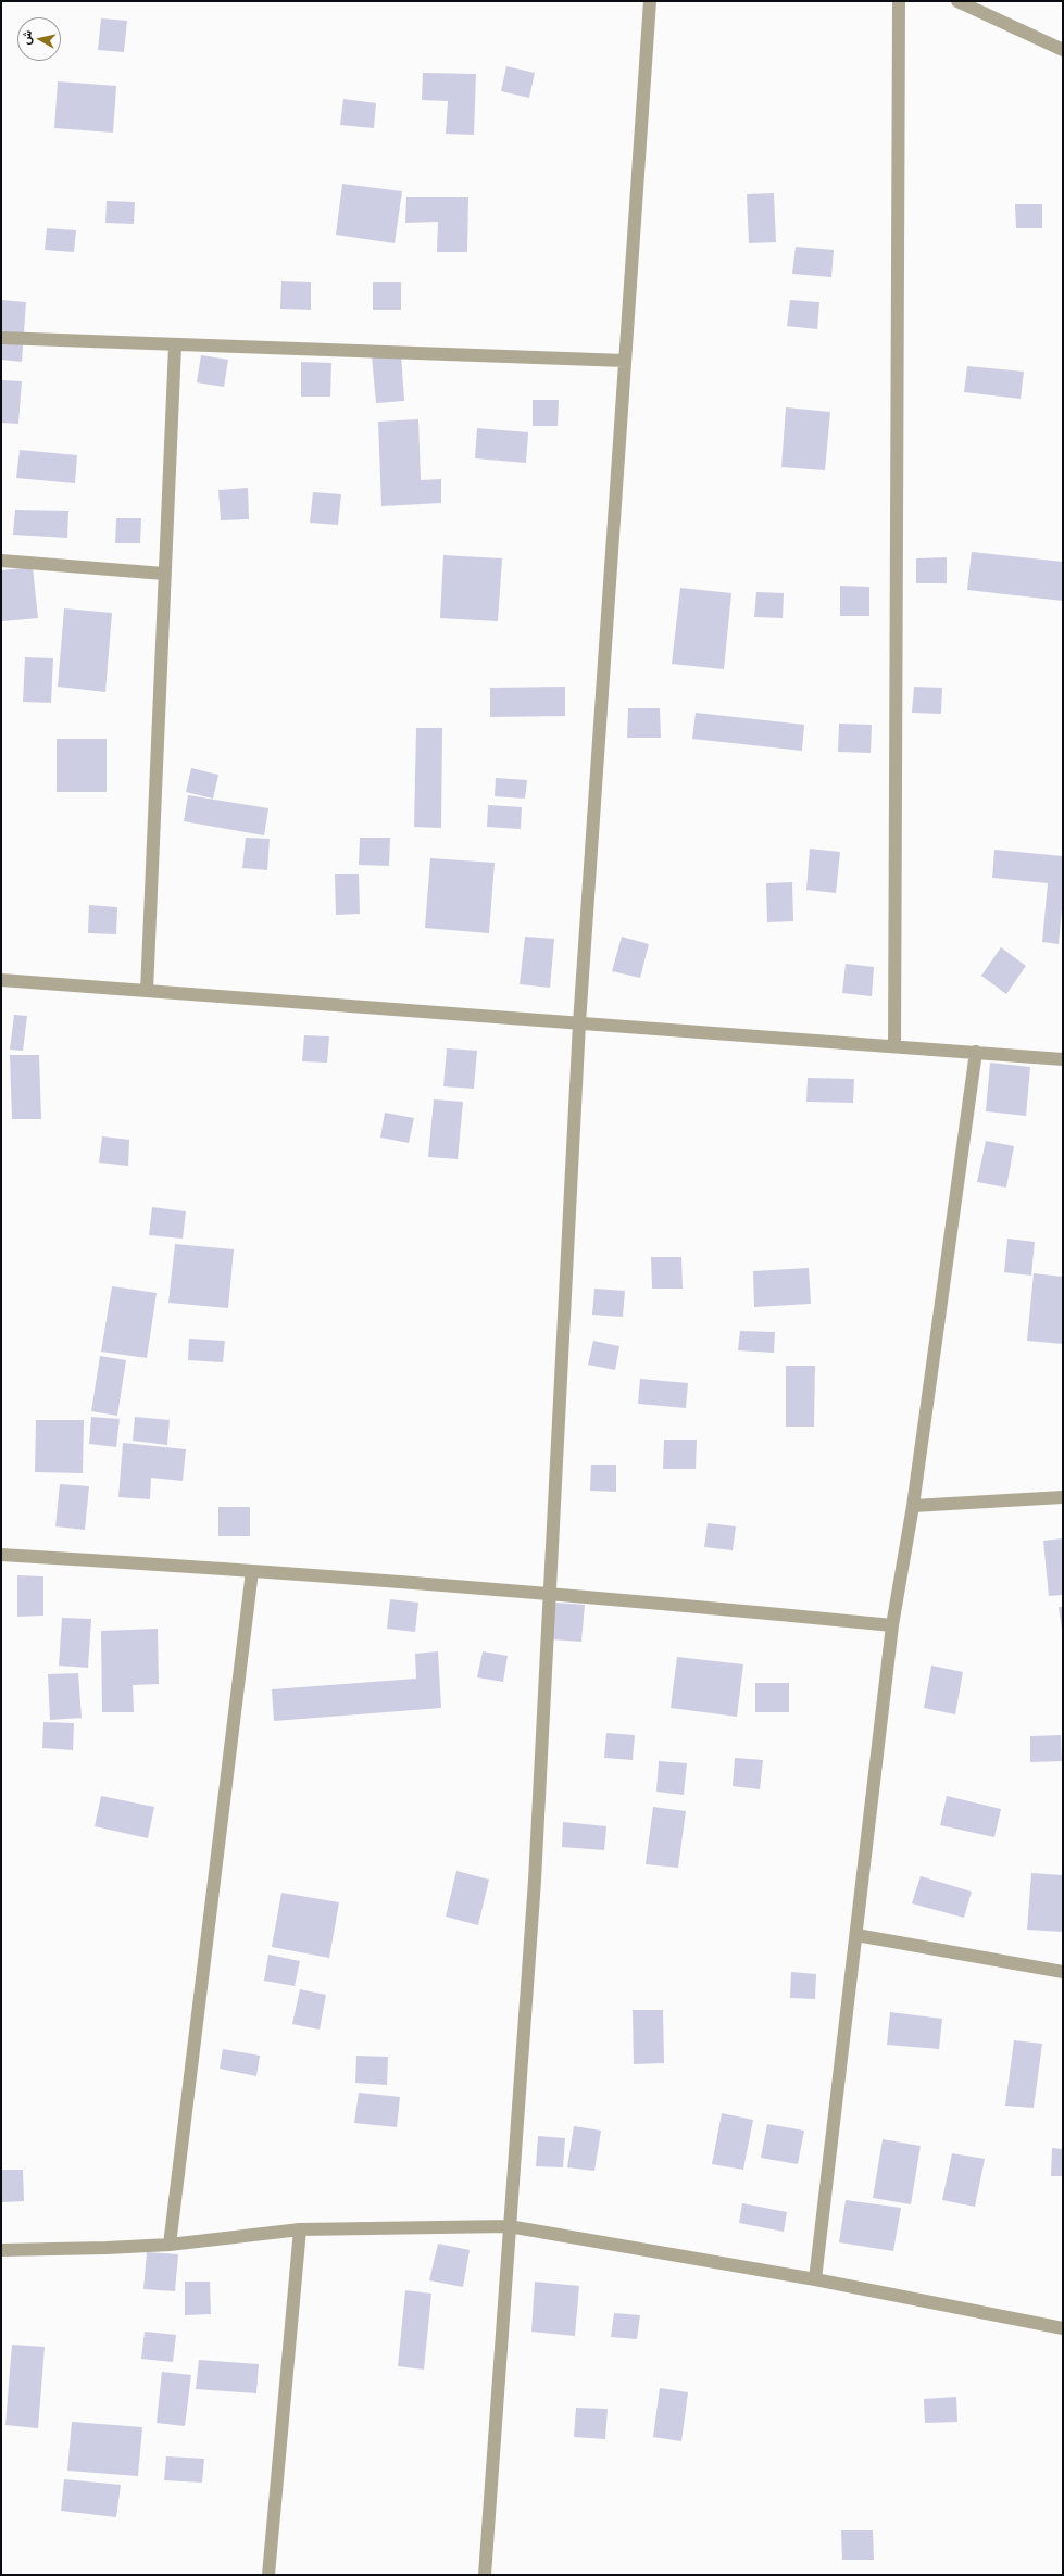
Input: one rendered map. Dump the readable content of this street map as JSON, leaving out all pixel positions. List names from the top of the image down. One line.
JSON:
{"north":"left"}
